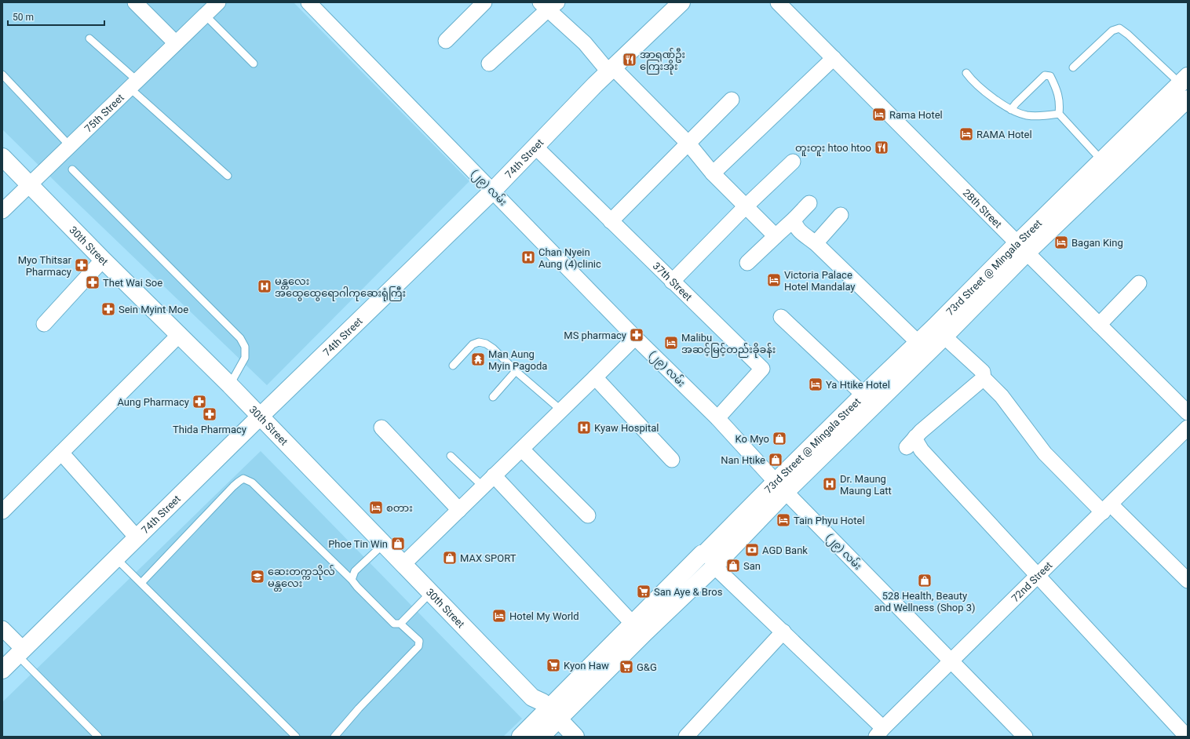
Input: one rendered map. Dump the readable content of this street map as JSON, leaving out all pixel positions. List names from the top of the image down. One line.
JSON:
{"streets":{"main road":["74th Street","30th Street","73rd Street @ Mingala Street"],"street":["75th Street","(၂၉) လမ်း","28th Street","37th Street","72nd Street"]},"crossings":[["75th Street","30th Street"],["74th Street","(၂၉) လမ်း"],["74th Street","30th Street"],["74th Street","37th Street"],["(၂၉) လမ်း","73rd Street @ Mingala Street"],["(၂၉) လမ်း","37th Street"],["(၂၉) လမ်း","72nd Street"],["28th Street","73rd Street @ Mingala Street"],["30th Street","73rd Street @ Mingala Street"]],"places":{"restaurant":["အာရုဏ်ဦး ကြေးအိုး","တူးတူး htoo htoo"],"hotel":["Rama Hotel","RAMA Hotel","Bagan King","Victoria Palace Hotel Mandalay","Malibu အဆင့်မြင့်တည်းခိုခန်း","Ya Htike Hotel","စတား","Tain Phyu Hotel","Hotel My World"],"hospital":["Chan Nyein Aung (4)clinic","မန္တလေး အထွေထွေရောဂါကုဆေးရုံကြီး","Kyaw Hospital","Dr. Maung Maung Latt"],"pharmacy":["Myo Thitsar Pharmacy","Thet Wai Soe","Sein Myint Moe","MS pharmacy","Aung Pharmacy","Thida Pharmacy"],"temple":["Man Aung Myin Pagoda"],"shop":["Ko Myo","Nan Htike","Phoe Tin Win","MAX SPORT","San","528 Health, Beauty and Wellness (Shop 3)"],"bank":["AGD Bank"],"school or university":["ဆေးတက္ကသိုလ် မန္တလေး"],"supermarket":["San Aye & Bros","Kyon Haw","G&G"]},"scale_bar":"50 m"}
